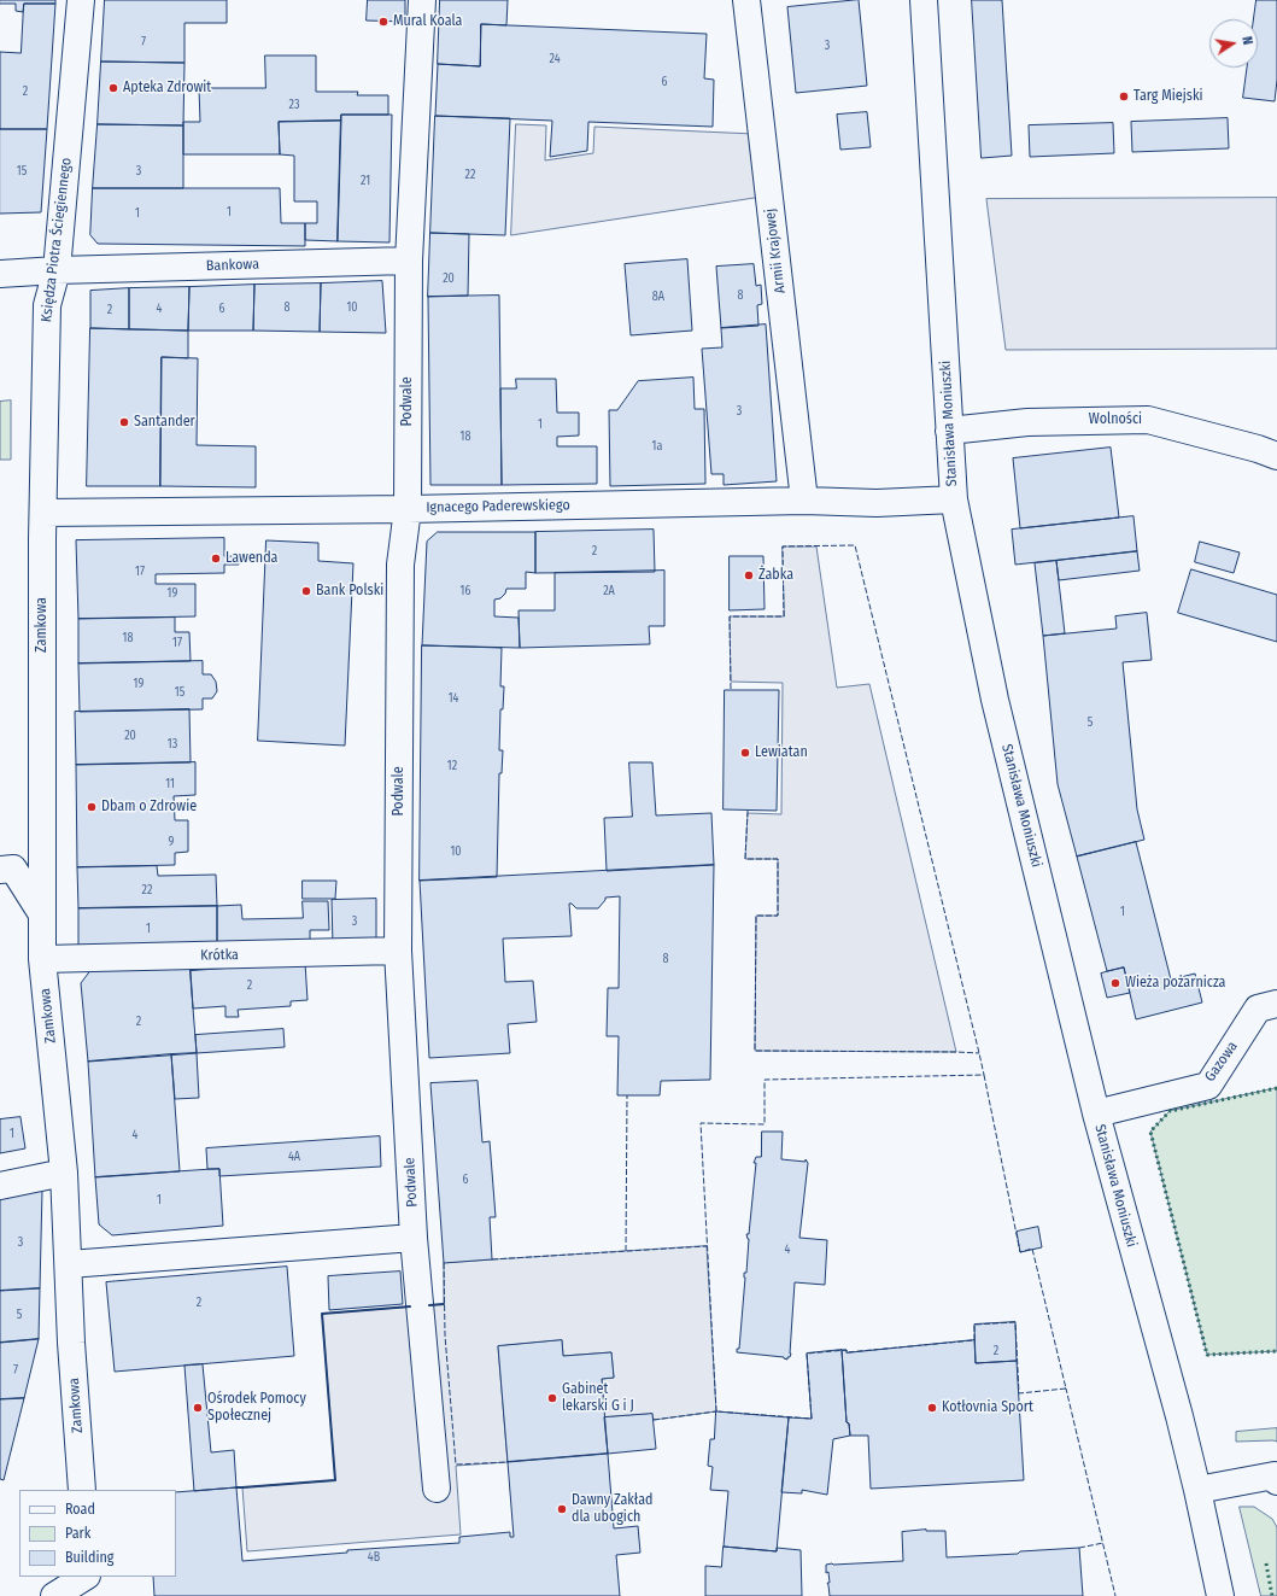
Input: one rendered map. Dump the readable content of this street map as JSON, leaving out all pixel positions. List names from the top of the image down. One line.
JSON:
{"streets":{"street":["Księdza Piotra Ściegiennego","Armii Krajowej","Bankowa","Podwale","Wolności","Stanisława Moniuszki","Ignacego Paderewskiego","Zamkowa","Krótka","Gazowa"]},"crossings":[["Księdza Piotra Ściegiennego","Bankowa"],["Księdza Piotra Ściegiennego","Ignacego Paderewskiego"],["Księdza Piotra Ściegiennego","Zamkowa"],["Armii Krajowej","Ignacego Paderewskiego"],["Bankowa","Podwale"],["Podwale","Ignacego Paderewskiego"],["Podwale","Krótka"],["Wolności","Stanisława Moniuszki"],["Stanisława Moniuszki","Ignacego Paderewskiego"],["Stanisława Moniuszki","Gazowa"],["Zamkowa","Krótka"]],"places":["Mural Koala","Apteka Zdrowit","Targ Miejski","Santander","Lawenda","Żabka","Bank Polski","Lewiatan","Dbam o Zdrowie","Wieża pożarnicza","Gabinet lekarski G i J","Ośrodek Pomocy Społecznej","Kotłovnia Sport","Dawny Zakład dla ubogich"],"house_numbers":["7","3","24","6","2","23","15","3","22","21","1","1","20","8","8A","8","10","4","6","2","3","1","18","1a","2","17","16","2A","19","18","17","19","15","14","5","20","13","12","11","9","10","22","1","3","1","8","2","2","1","4","4A","6","1","3","4","2","5","2","7","4B"],"legend":["Road","Park","Building"],"north":"right"}
